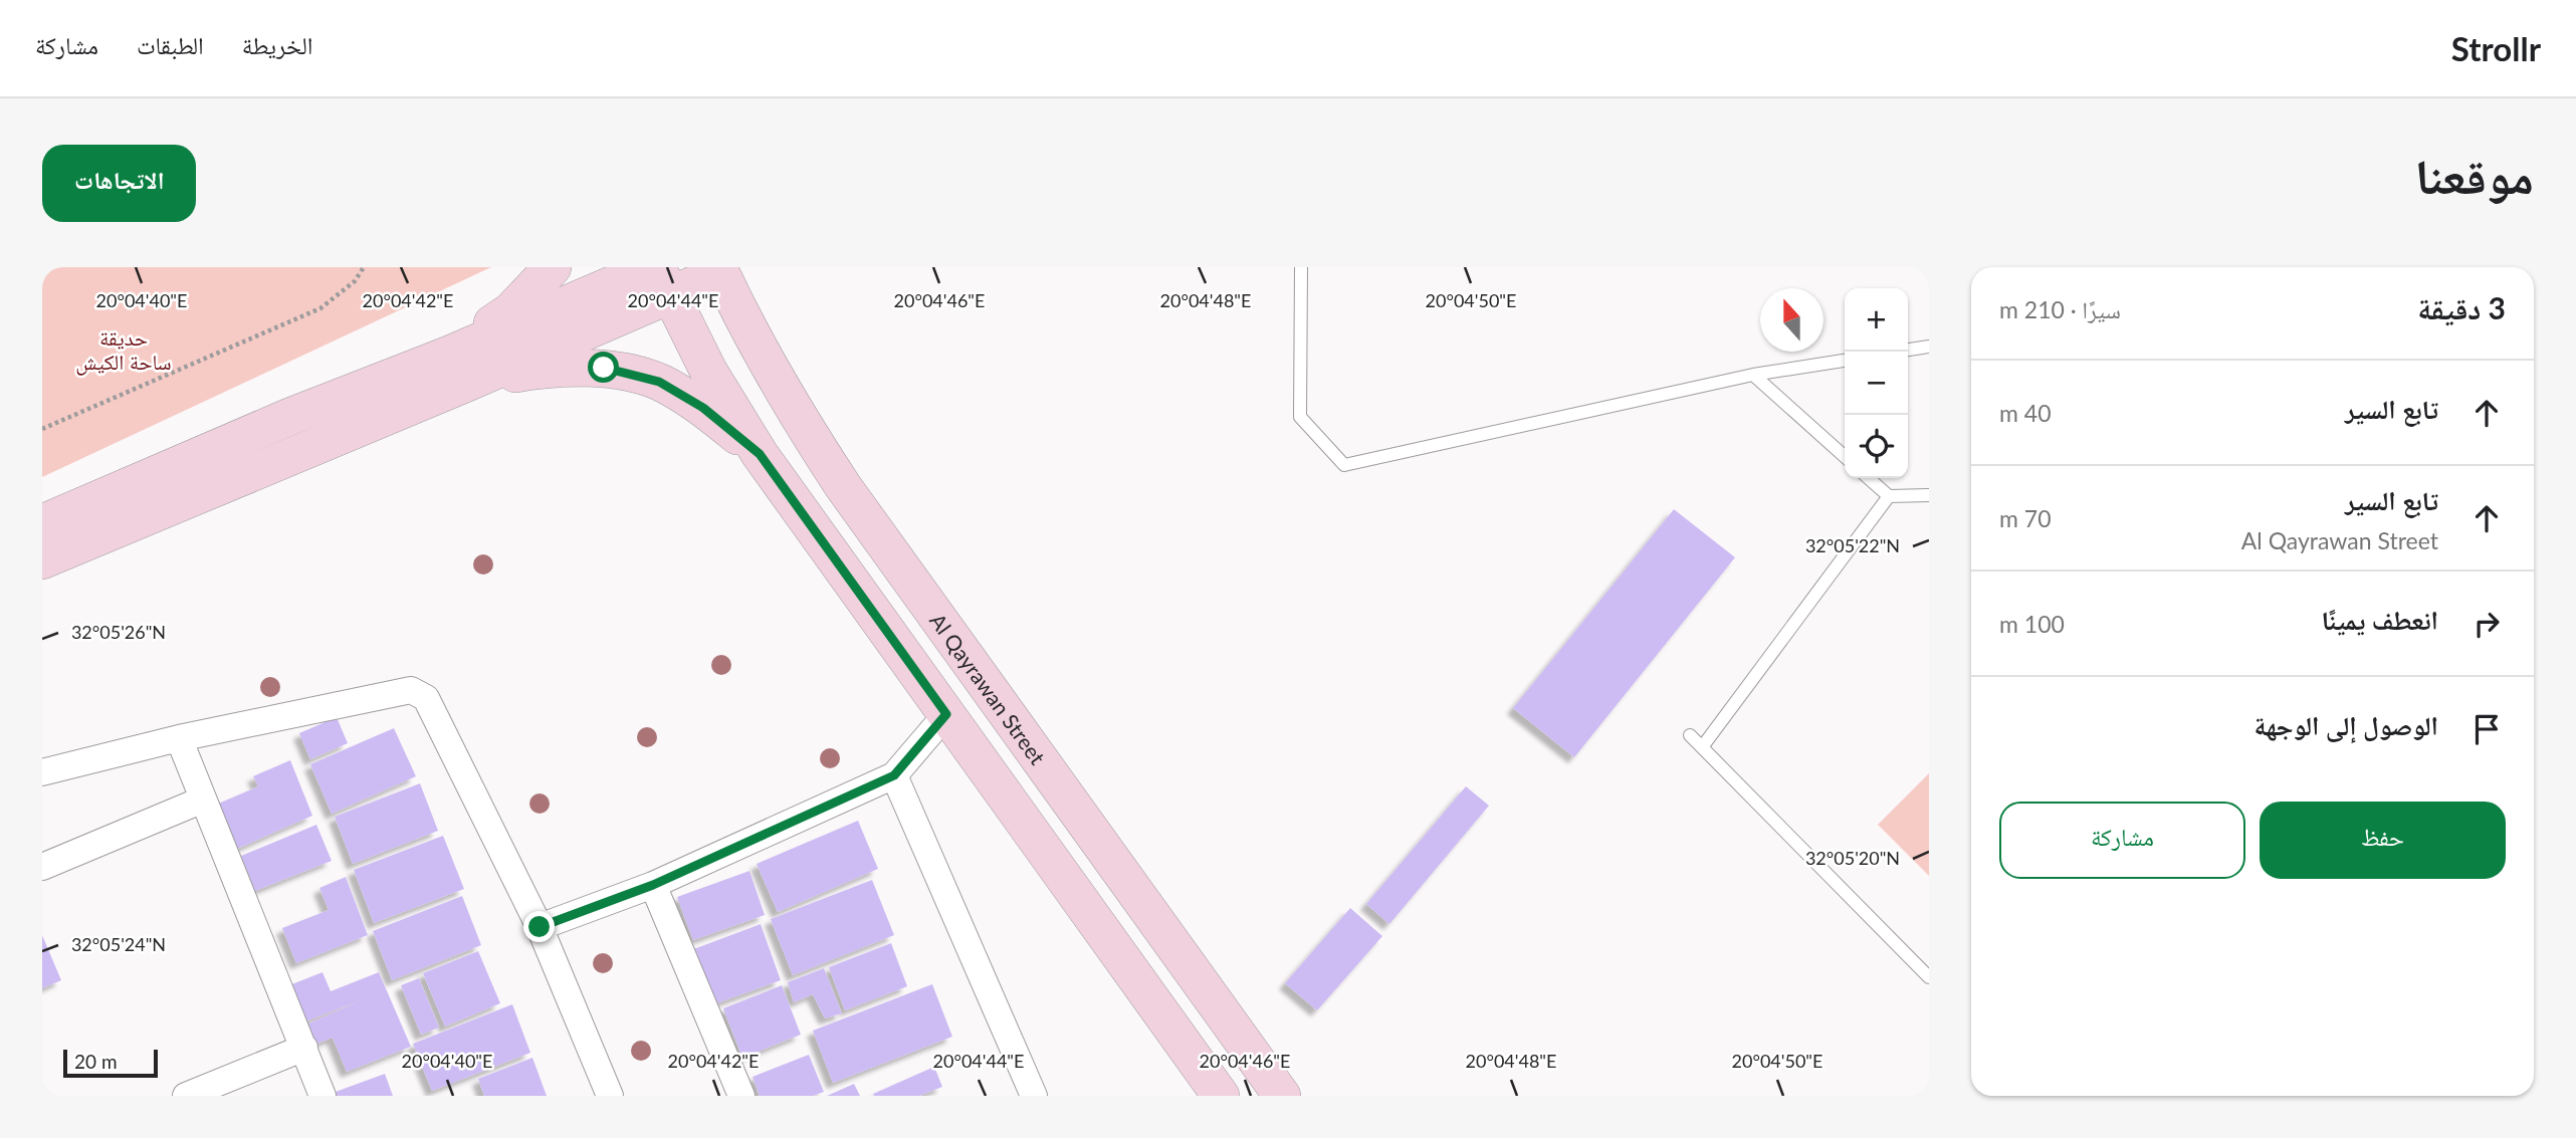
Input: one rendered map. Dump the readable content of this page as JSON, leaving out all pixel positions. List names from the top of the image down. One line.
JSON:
{"streets":{"main road":["Al Qayrawan Street"]},"parks":["حديقة ساحة الكيش"],"scale_bar":"20 m","north":"top","page":{"header":"Strollr","nav":["الخريطة","الطبقات","مشاركة"],"title":"موقعنا","buttons":["الاتجاهات",["حفظ","مشاركة"]],"heading":["3 دقيقة","سيرًا · 210 m"],"map_buttons":["+","−"],"list":[["تابع السير","40 m"],["تابع السير","Al Qayrawan Street","70 m"],["انعطف يمينًا","100 m"],"الوصول إلى الوجهة"],"scale":"20 m"},"coordinates":["20°04'40\"E","20°04'42\"E","20°04'44\"E","20°04'46\"E","20°04'48\"E","20°04'50\"E","32°05'22\"N","32°05'26\"N","32°05'20\"N","32°05'24\"N"]}
